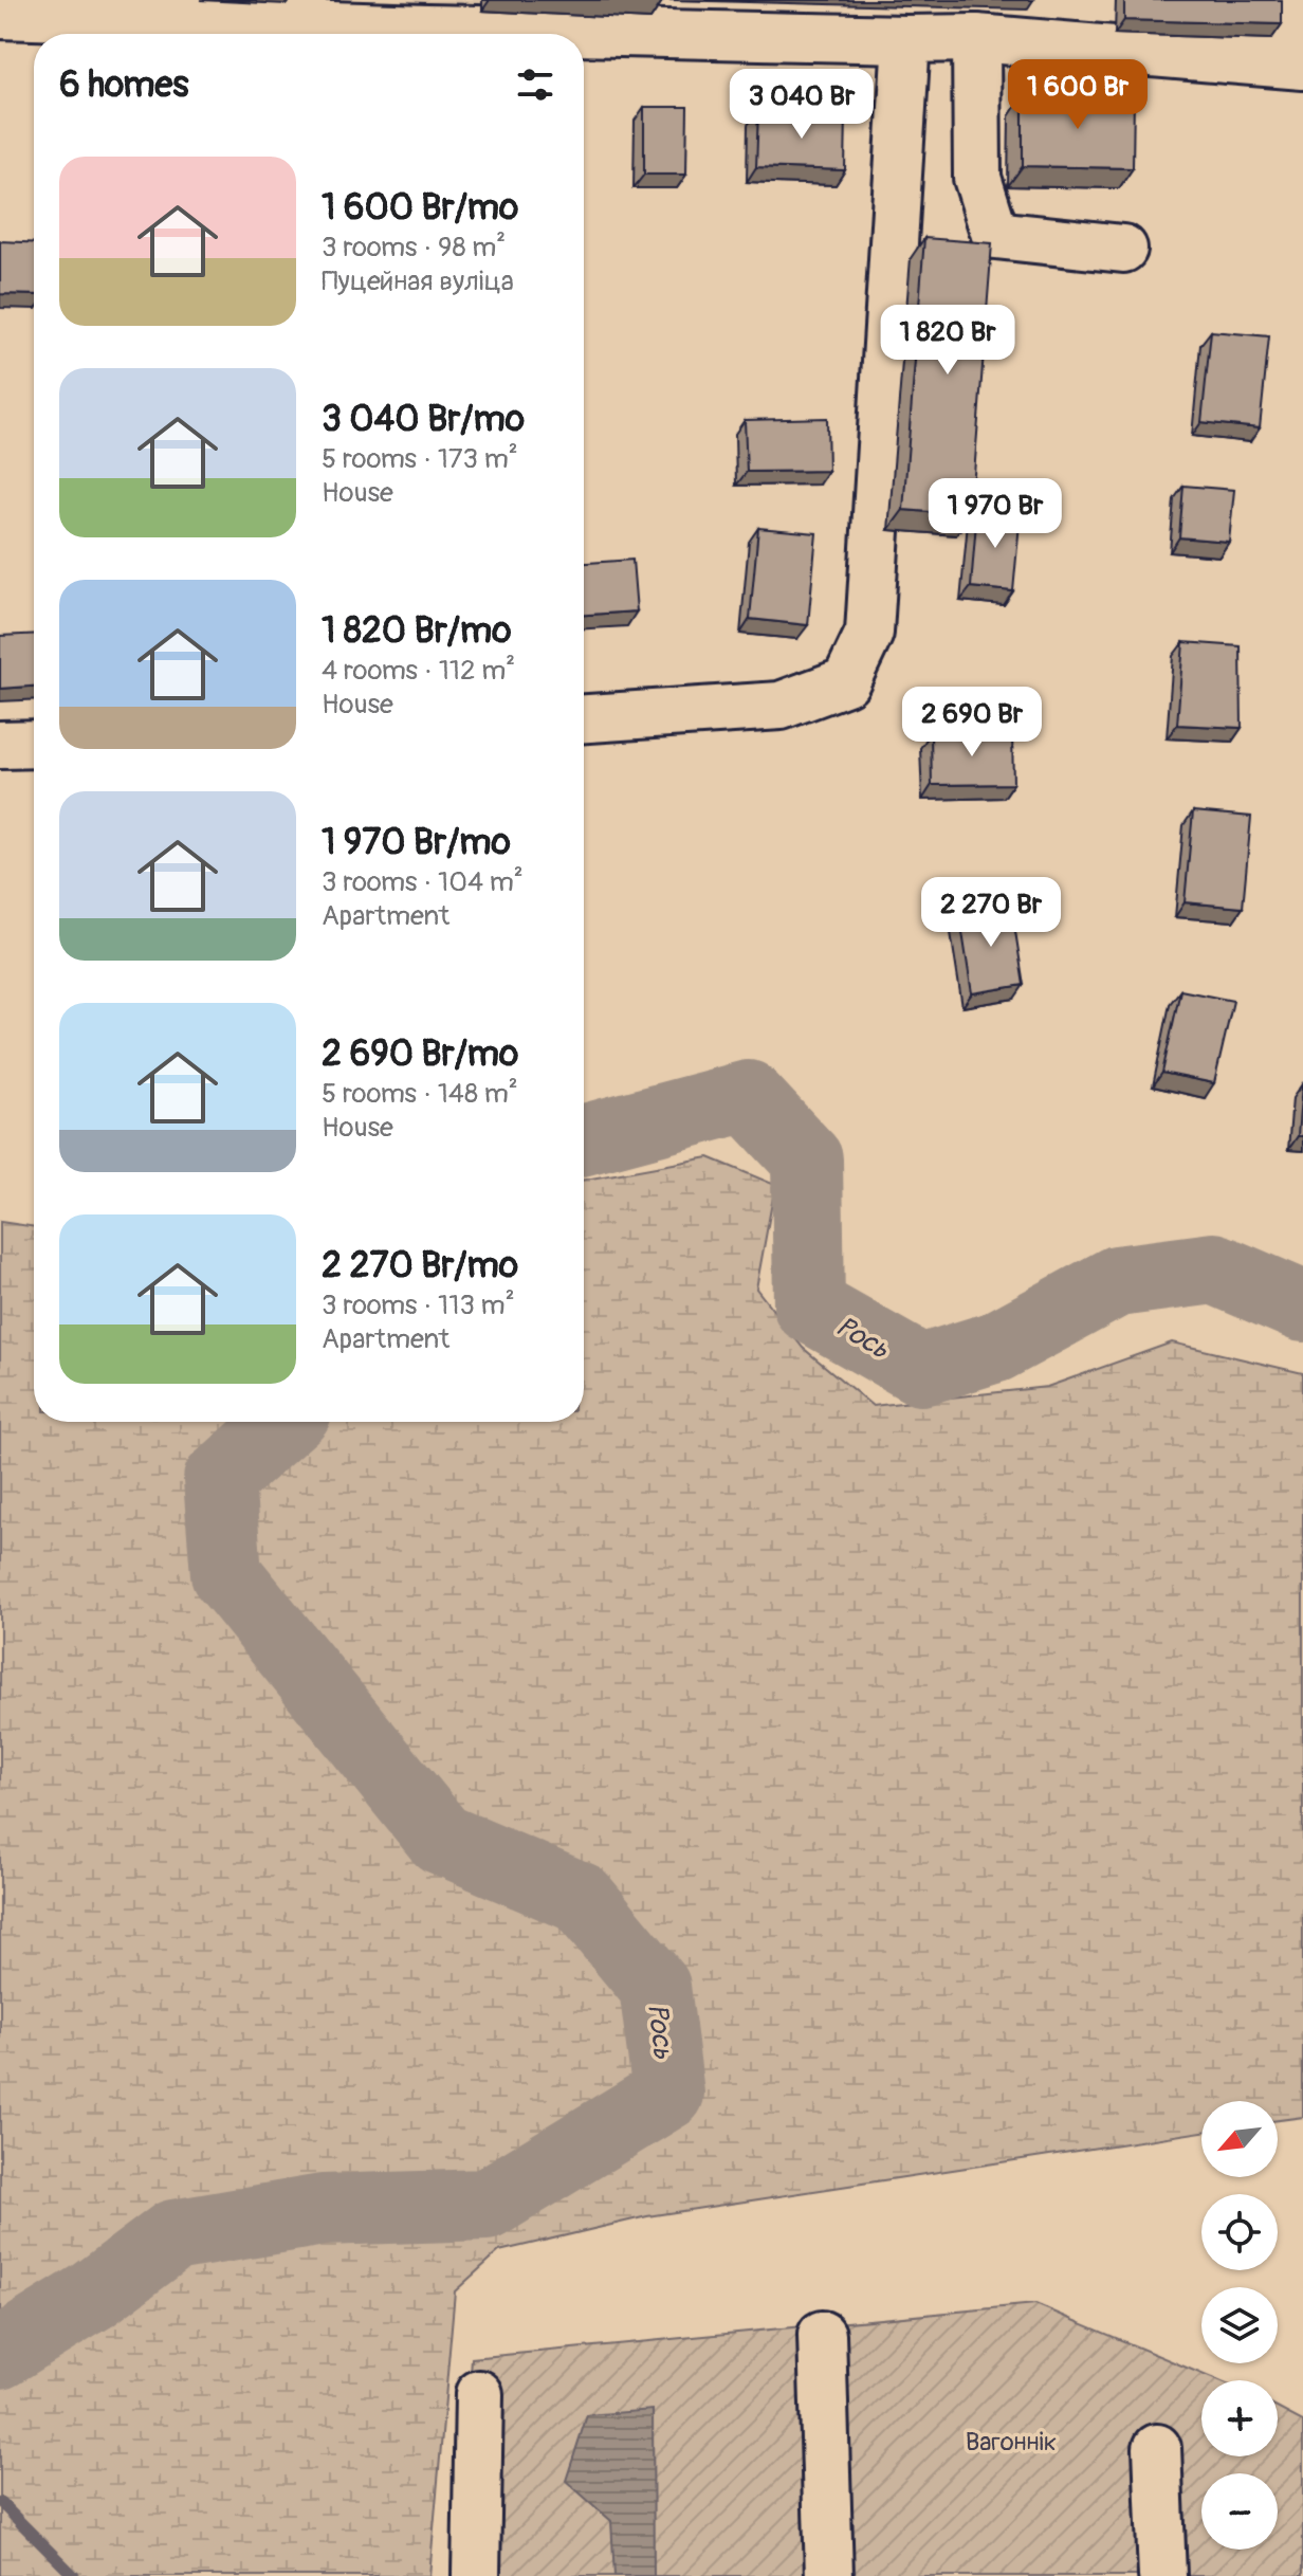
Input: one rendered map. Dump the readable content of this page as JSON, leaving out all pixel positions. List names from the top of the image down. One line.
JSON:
{"water":["Рось"],"parks":["Вагоннік"],"north":"bottom left","page":{"heading":"6 homes","price":["1 600 Br","3 040 Br","1 820 Br","1 970 Br","2 690 Br","2 270 Br"],"list":[{"name":"1 600 Br/mo","note":"3 rooms · 98 m² · Пуцейная вуліца"},{"name":"3 040 Br/mo","note":"5 rooms · 173 m² · House"},{"name":"1 820 Br/mo","note":"4 rooms · 112 m² · House"},{"name":"1 970 Br/mo","note":"3 rooms · 104 m² · Apartment"},{"name":"2 690 Br/mo","note":"5 rooms · 148 m² · House"},{"name":"2 270 Br/mo","note":"3 rooms · 113 m² · Apartment"}],"map_buttons":["+","−"]}}
